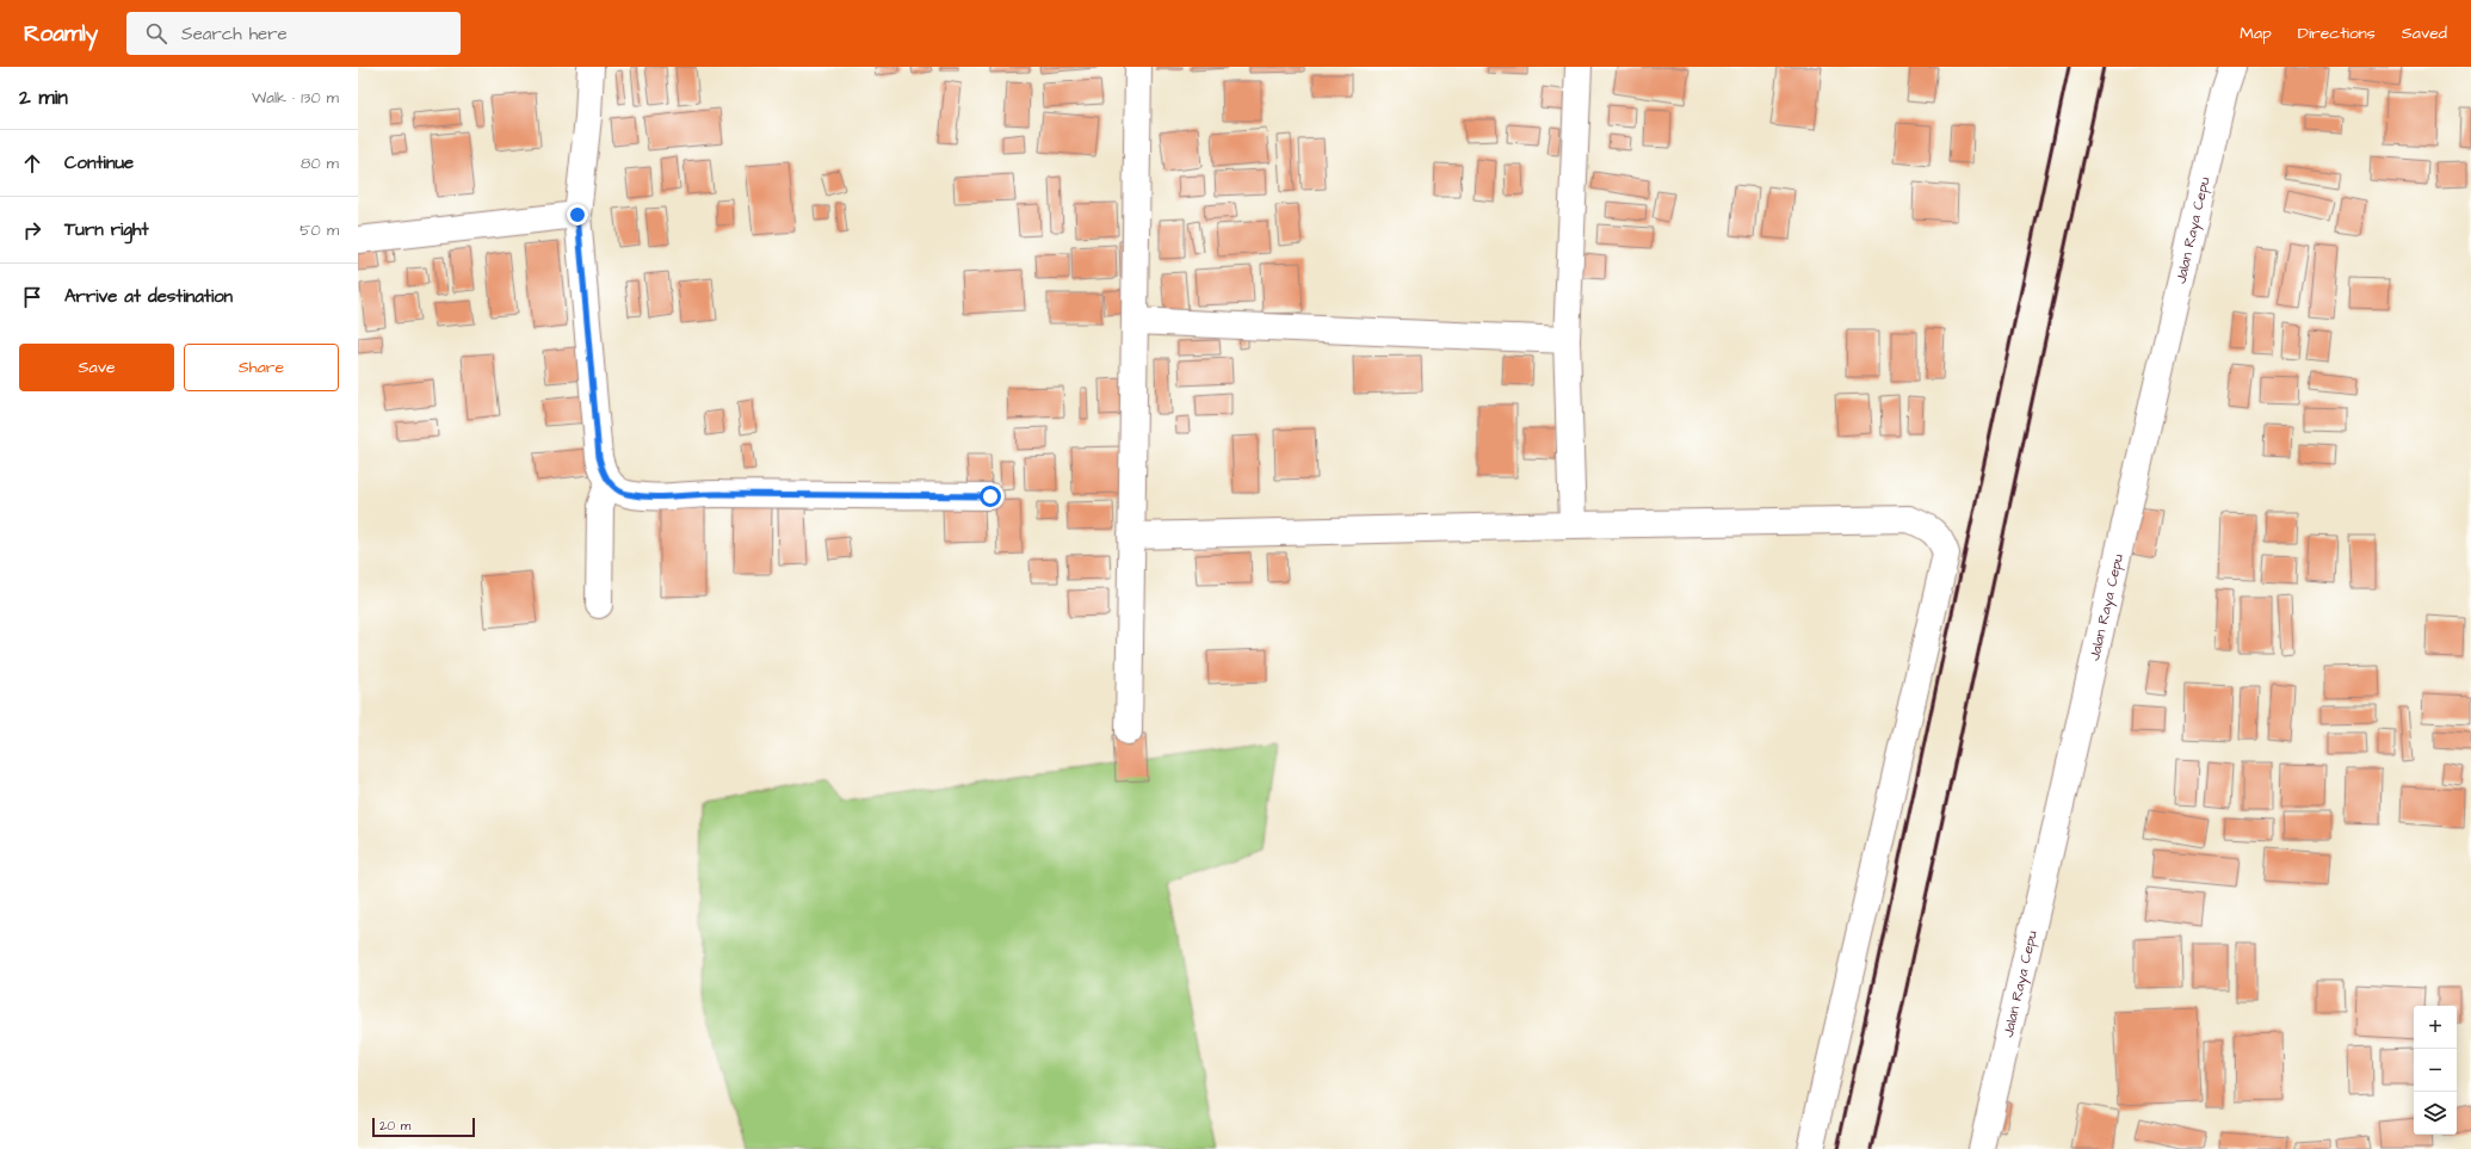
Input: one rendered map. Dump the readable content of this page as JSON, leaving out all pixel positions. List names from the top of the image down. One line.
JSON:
{"streets":{"main road":["Jalan Raya Cepu"]},"scale_bar":"20 m","page":{"header":"Roamly","search":"Search here","nav":["Map","Directions","Saved"],"heading":["2 min","Walk · 130 m"],"list":[["Continue","80 m"],["Turn right","50 m"],"Arrive at destination"],"buttons":["Save","Share"],"map_buttons":["+","−"],"scale":"20 m"}}
